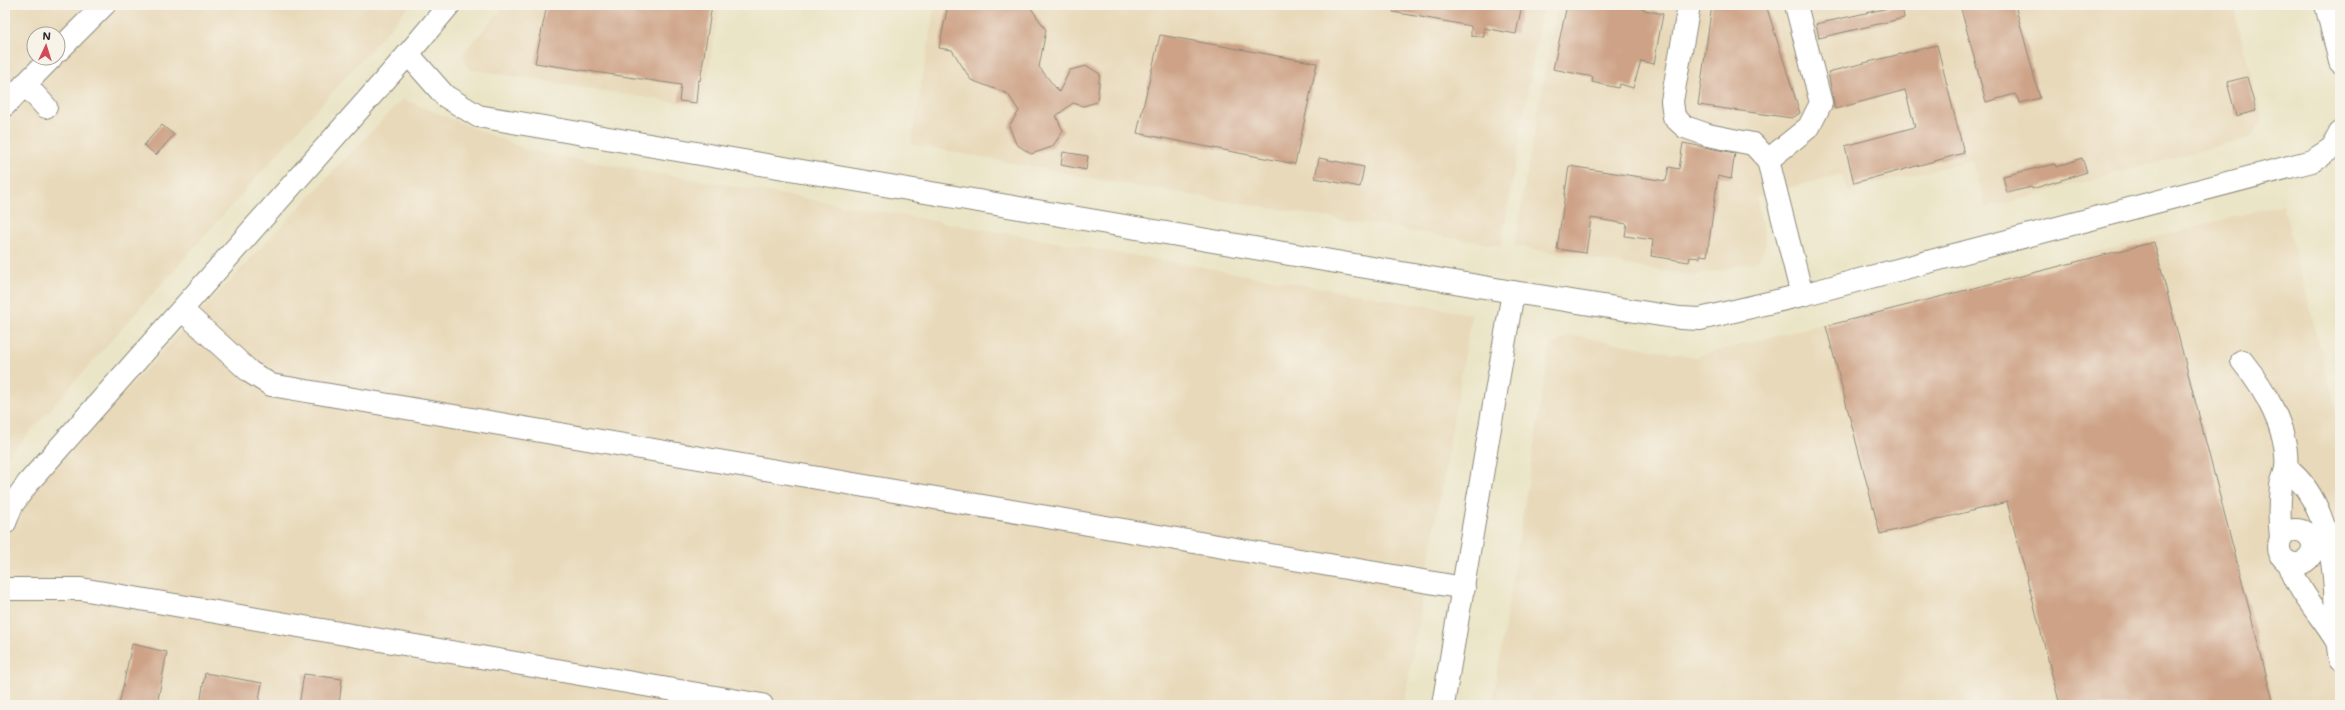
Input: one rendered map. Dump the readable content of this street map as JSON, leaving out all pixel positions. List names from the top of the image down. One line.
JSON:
{"north":"top"}
